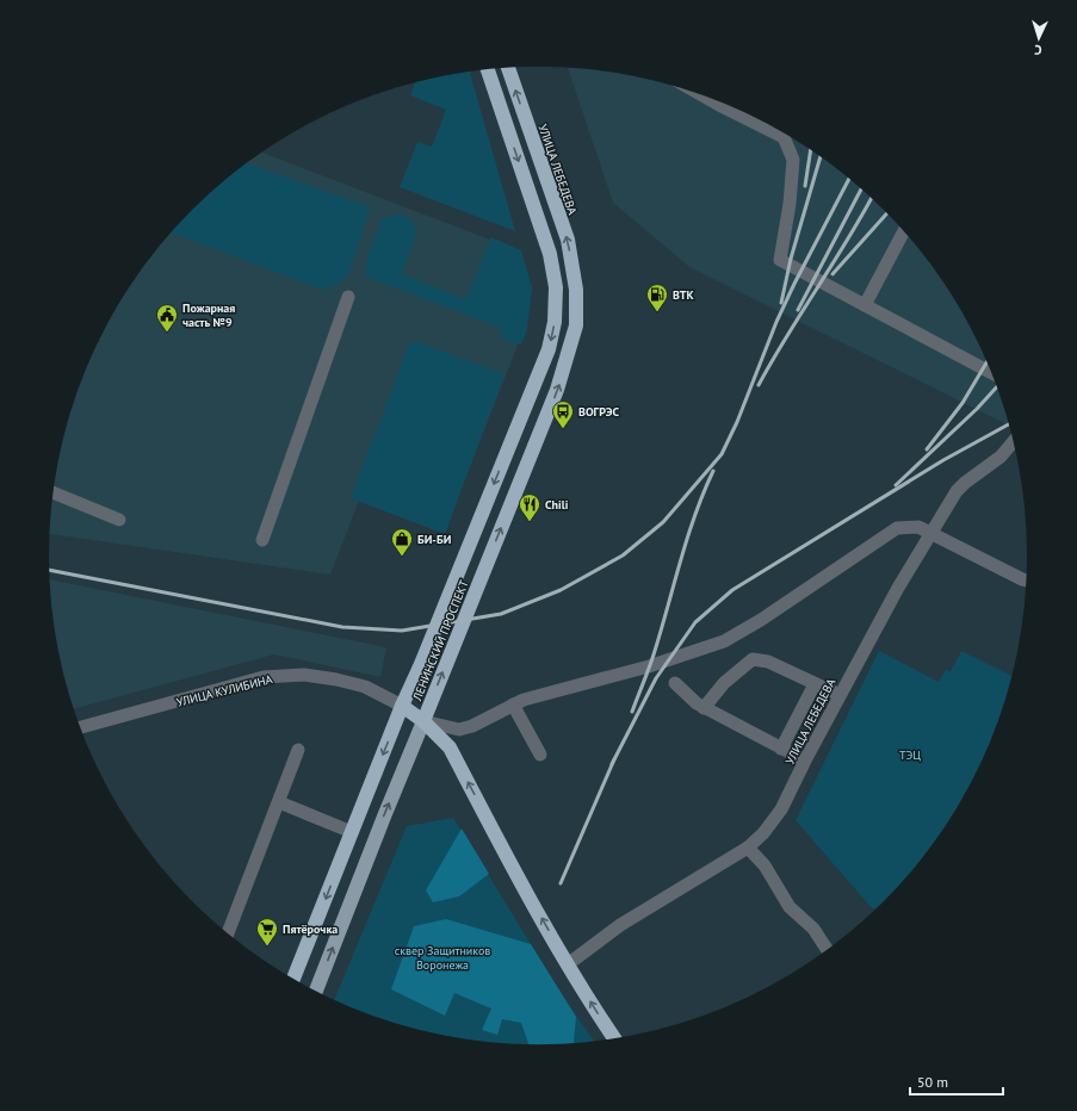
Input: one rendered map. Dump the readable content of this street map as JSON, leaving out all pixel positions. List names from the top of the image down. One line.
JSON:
{"streets":{"highway":["УЛИЦА ЛЕБЕДЕВА","ЛЕНИНСКИЙ ПРОСПЕКТ"],"street":["УЛИЦА КУЛИБИНА"]},"crossings":[["УЛИЦА ЛЕБЕДЕВА","ЛЕНИНСКИЙ ПРОСПЕКТ"],["ЛЕНИНСКИЙ ПРОСПЕКТ","УЛИЦА КУЛИБИНА"]],"parks":["ТЭЦ","сквер Защитников Воронежа"],"places":{"fuel station":["ВТК"],"public building":["Пожарная часть №9"],"bus stop":["ВОГРЭС"],"restaurant":["Chili"],"shop":["БИ-БИ"],"supermarket":["Пятёрочка"]},"scale_bar":"50 m","north":"bottom"}
